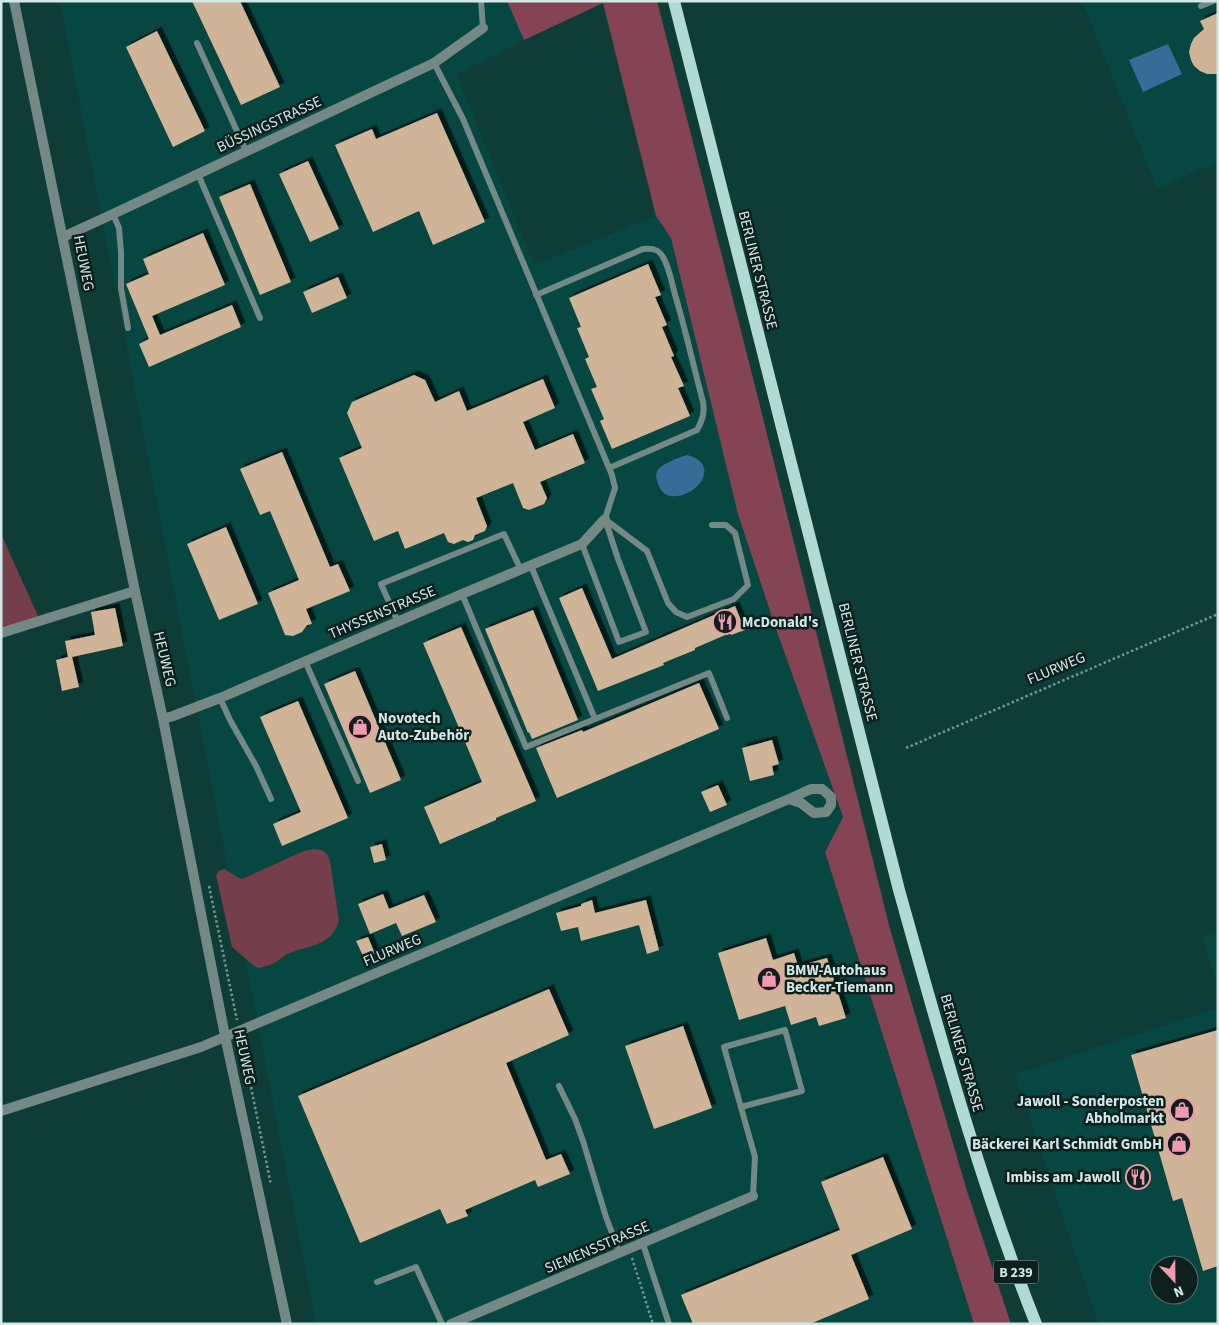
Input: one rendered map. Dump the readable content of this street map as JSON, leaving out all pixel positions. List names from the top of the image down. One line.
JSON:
{"streets":{"main road":["BERLINER STRASSE","B 239"],"street":["BÜSSINGSTRASSE","HEUWEG","THYSSENSTRASSE","FLURWEG","SIEMENSSTRASSE"]},"crossings":[["BÜSSINGSTRASSE","HEUWEG"],["HEUWEG","THYSSENSTRASSE"],["HEUWEG","FLURWEG"]],"places":{"restaurant":["McDonald's","Imbiss am Jawoll"],"shop":["Novotech Auto-Zubehör","BMW-Autohaus Becker-Tiemann","Jawoll - Sonderposten Abholmarkt","Bäckerei Karl Schmidt GmbH"]},"north":"bottom"}
